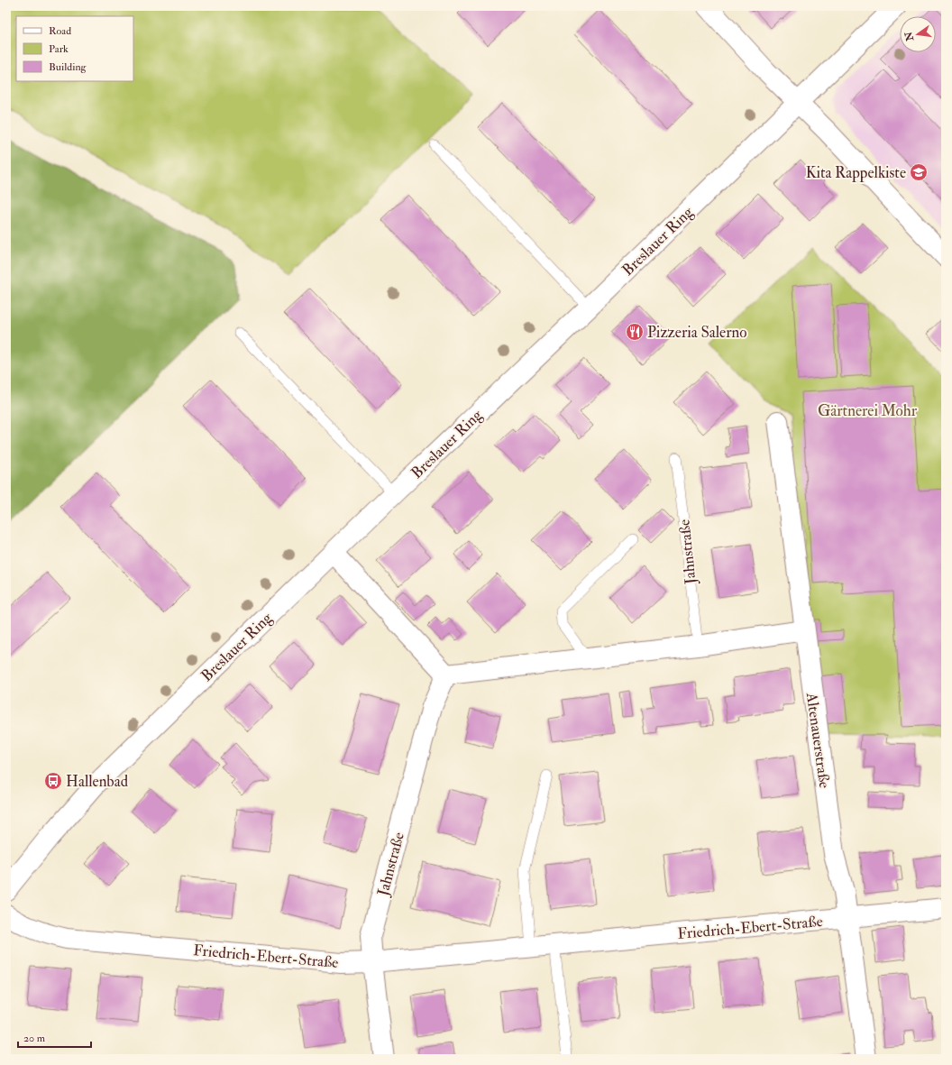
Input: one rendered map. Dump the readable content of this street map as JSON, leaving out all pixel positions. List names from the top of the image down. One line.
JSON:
{"streets":{"street":["Breslauer Ring","Jahnstraße","Altenauerstraße","Friedrich-Ebert-Straße"]},"crossings":[["Jahnstraße","Friedrich-Ebert-Straße"],["Altenauerstraße","Friedrich-Ebert-Straße"]],"parks":["Gärtnerei Mohr"],"places":{"school or university":["Kita Rappelkiste"],"restaurant":["Pizzeria Salerno"],"bus stop":["Hallenbad"]},"legend":["Road","Park","Building"],"scale_bar":"20 m","north":"left"}
